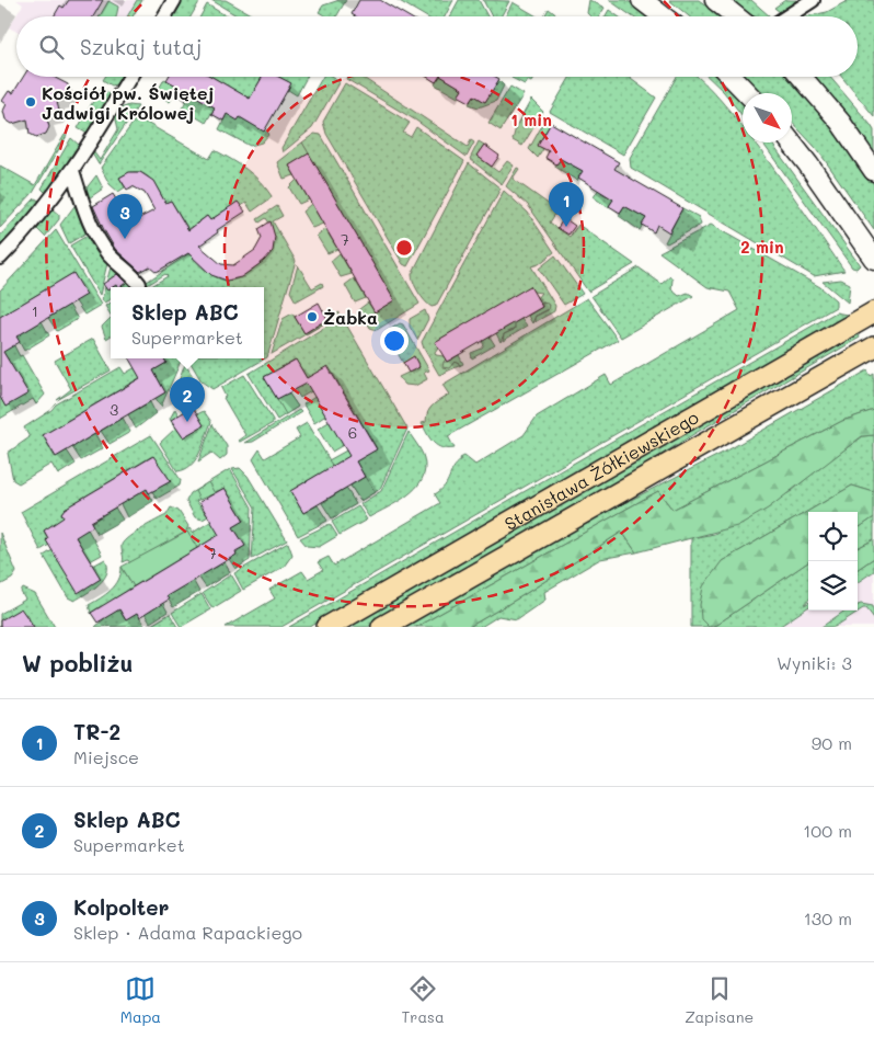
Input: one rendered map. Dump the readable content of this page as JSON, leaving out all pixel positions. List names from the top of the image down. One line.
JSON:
{"streets":{"main road":["Stanisława Żółkiewskiego"]},"places":["Kościół pw. Świętej Jadwigi Królowej","Żabka"],"house_numbers":["7","1","3","6","7"],"north":"bottom right","page":{"search":"Szukaj tutaj","pins":["1","3","2"],"popup":["Sklep ABC","Supermarket"],"heading":["W pobliżu","Wyniki: 3"],"list":[{"mark":"1","name":"TR-2","note":"Miejsce","value":"90 m"},{"mark":"2","name":"Sklep ABC","note":"Supermarket","value":"100 m"},{"mark":"3","name":"Kolpolter","note":"Sklep · Adama Rapackiego","value":"130 m"}],"nav":["Mapa","Trasa","Zapisane"]},"rings":["1 min","2 min"]}
